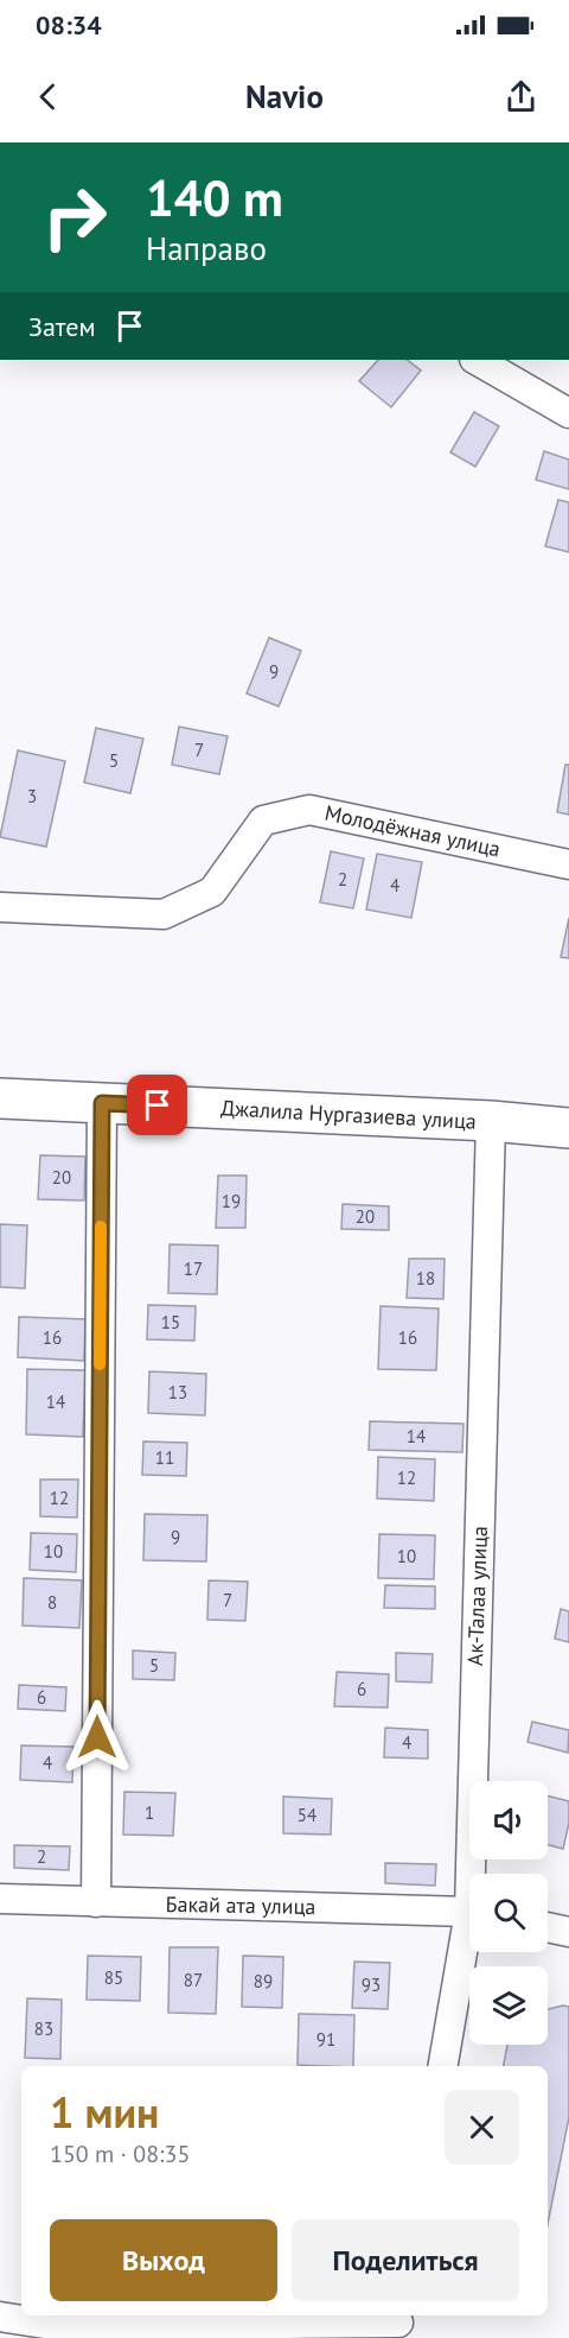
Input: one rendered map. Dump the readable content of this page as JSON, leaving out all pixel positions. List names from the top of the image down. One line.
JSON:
{"streets":{"street":["Молодёжная улица","Джалила Нургазиева улица","Ак-Талаа улица","Бакай ата улица"]},"crossings":[["Джалила Нургазиева улица","Ак-Талаа улица"]],"house_numbers":["9","7","5","3","2","4","20","19","20","17","18","15","16","16","13","14","14","11","12","12","9","10","10","7","8","5","6","6","4","4","1","54","2","85","87","89","93","83","91"],"page":{"status":"08:34","header":"Navio","turn":["140 m","Направо"],"then":"Затем","heading":["1 мин","150 m · 08:35"],"buttons":["Выход","Поделиться"]}}
